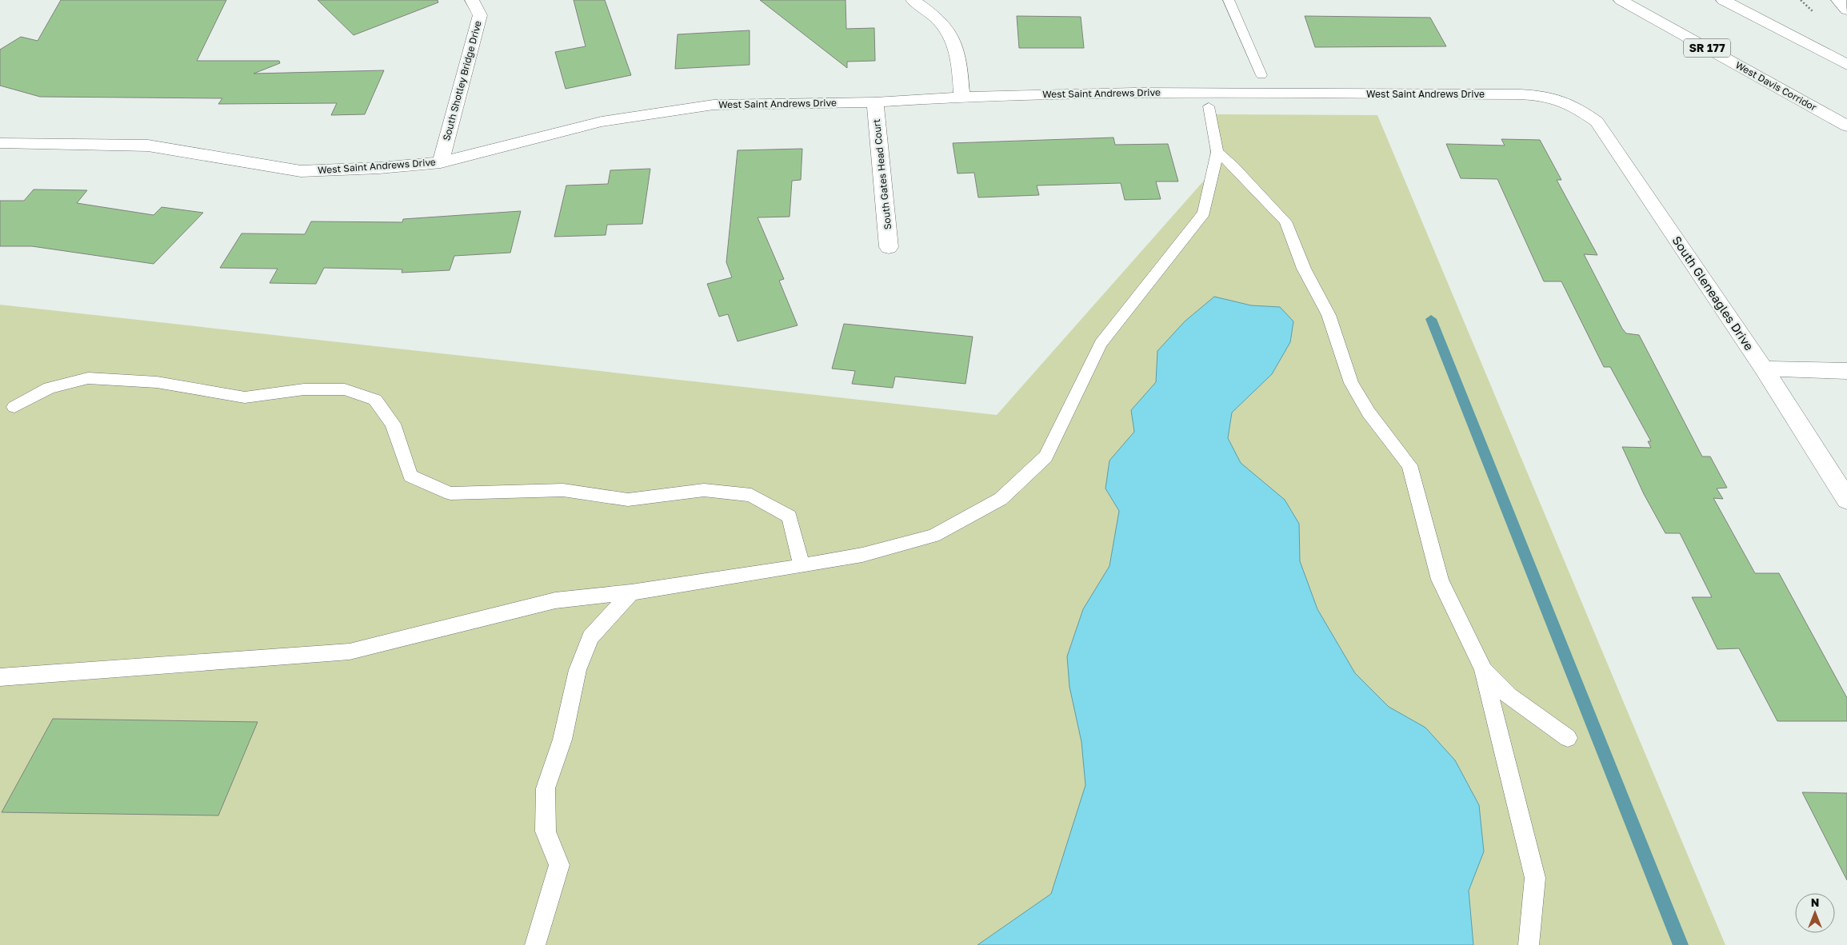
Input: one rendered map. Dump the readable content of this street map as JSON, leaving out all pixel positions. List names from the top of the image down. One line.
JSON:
{"streets":{"main road":["SR 177","South Shotley Bridge Drive","West Davis Corridor","West Saint Andrews Drive","South Gates Head Court","South Gleneagles Drive"]},"crossings":[["South Shotley Bridge Drive","West Saint Andrews Drive"],["West Saint Andrews Drive","South Gates Head Court"],["West Saint Andrews Drive","South Gleneagles Drive"]],"north":"top"}
